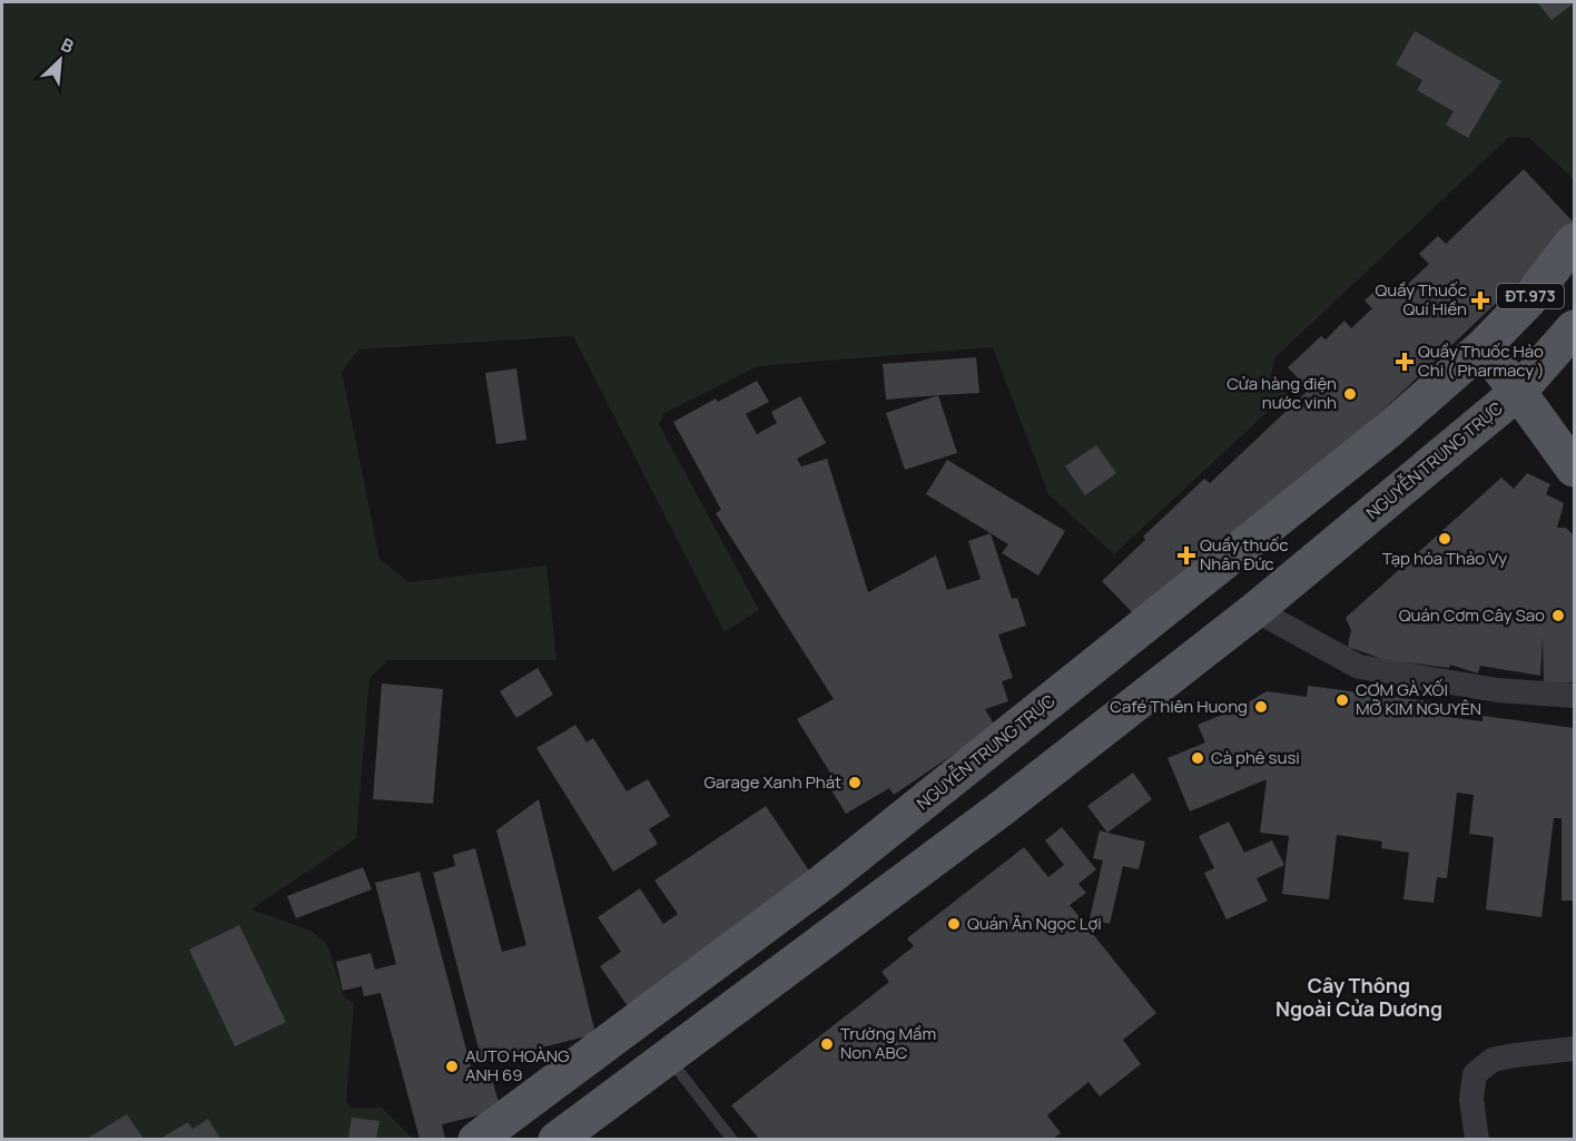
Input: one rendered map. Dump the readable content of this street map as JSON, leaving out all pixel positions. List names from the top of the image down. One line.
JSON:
{"streets":{"main road":["ĐT.973","NGUYỄN TRUNG TRỰC"]},"crossings":[["ĐT.973","NGUYỄN TRUNG TRỰC"]],"districts":["Cây Thông Ngoài Cửa Dương"],"places":{"health":["Quầy Thuốc Quí Hiền","Quầy Thuốc Hảo Chi ( Pharmacy )","Quầy thuốc Nhân Đức"],"other":["Cửa hàng điện nước vinh","Tạp hóa Thảo Vy","Quán Cơm Cây Sao","CƠM GÀ XỐI MỠ KIM NGUYÊN","Café Thiên Huong","Cà phê susi","Garage Xanh Phát","Quán Ăn Ngọc Lợi","Trường Mầm Non ABC","AUTO HOÀNG ANH 69"]},"north":"top right"}
